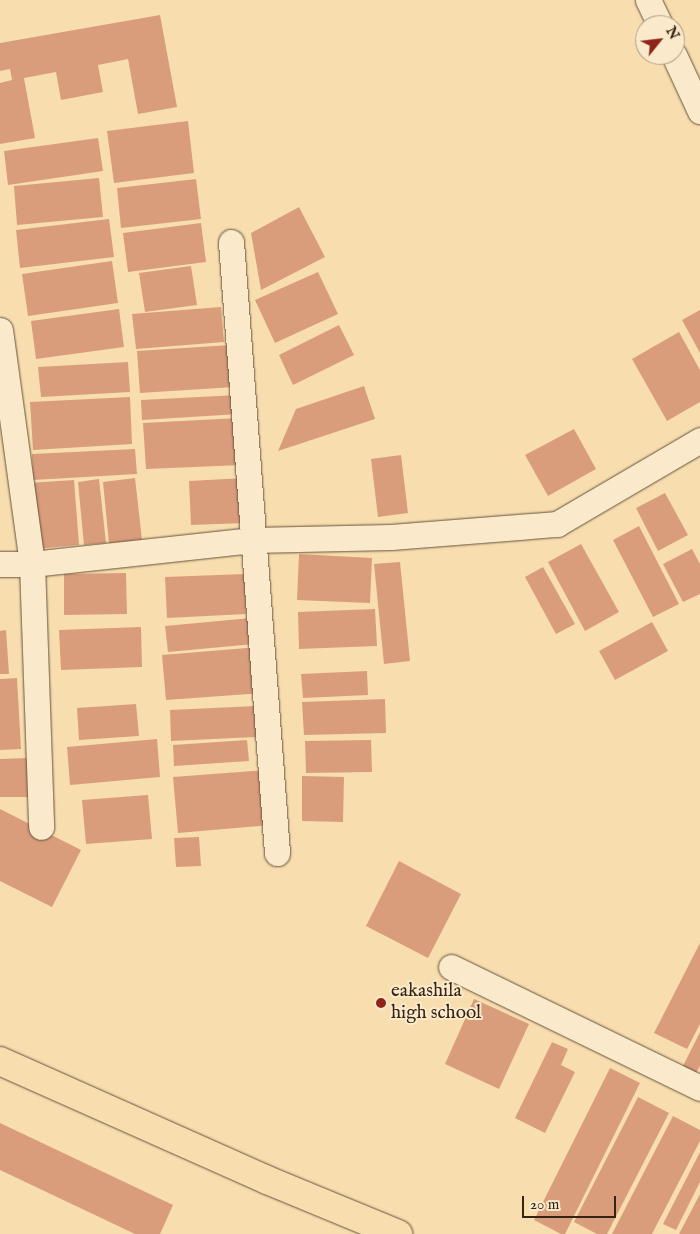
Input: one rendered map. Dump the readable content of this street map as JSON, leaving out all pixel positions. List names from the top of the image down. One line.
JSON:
{"places":["eakashila high school"],"scale_bar":"20 m","north":"top right"}
